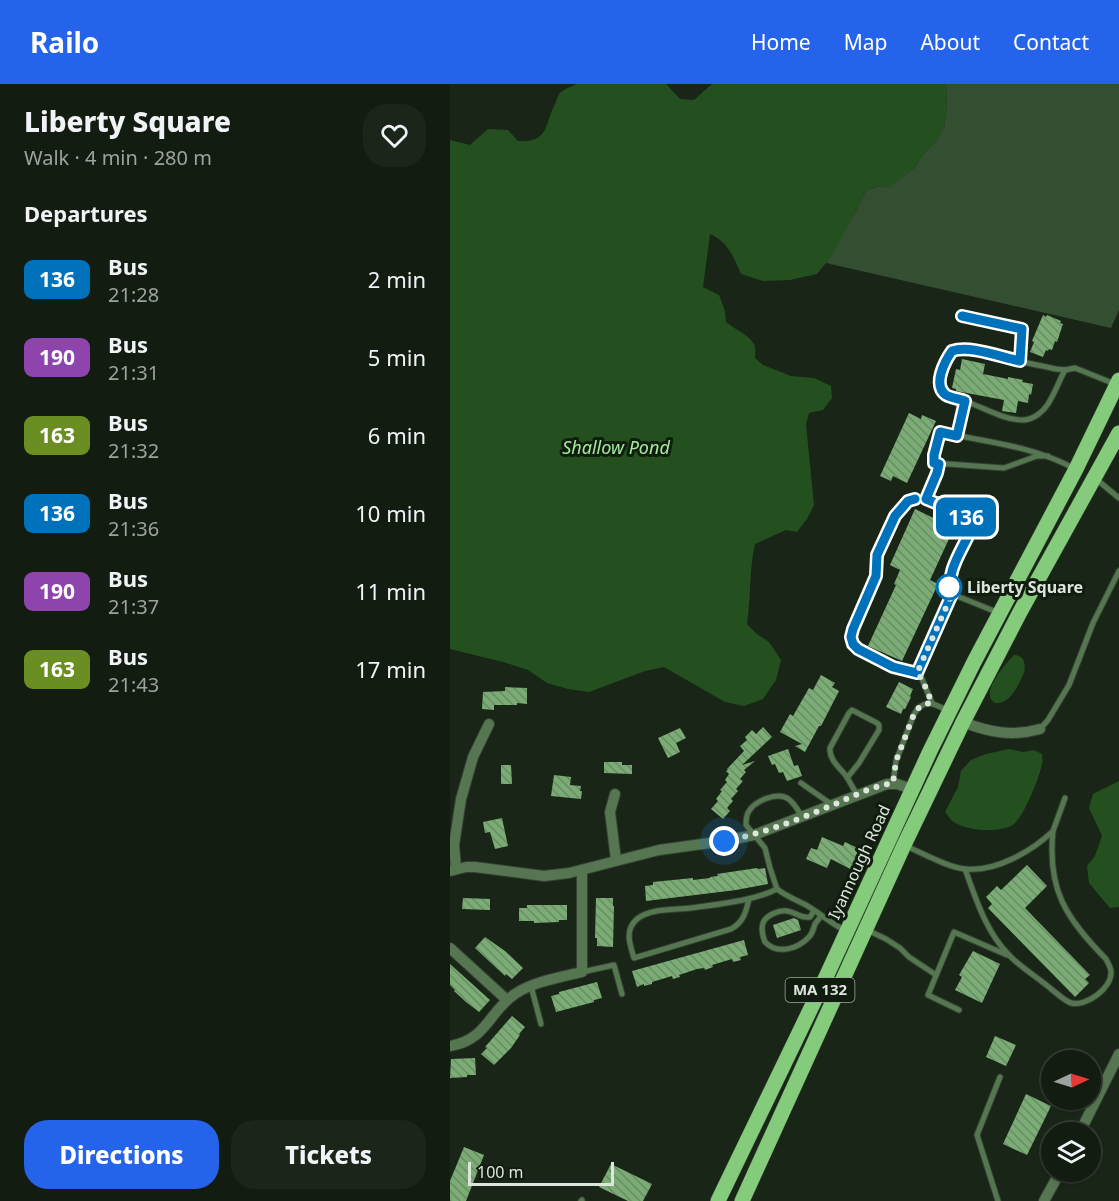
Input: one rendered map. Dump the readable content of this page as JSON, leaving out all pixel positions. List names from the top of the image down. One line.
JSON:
{"streets":{"main road":["Iyannough Road","MA 132"]},"water":["Shallow Pond"],"places":["Liberty Square"],"lines":["bus line 136"],"scale_bar":"100 m","north":"right","page":{"header":"Railo","nav":["Home","Map","About","Contact"],"heading":[["Liberty Square","Walk · 4 min · 280 m"],"Departures"],"on_map":"136","list":[{"mark":"136","name":"Bus","note":"21:28","value":"2 min"},{"mark":"190","name":"Bus","note":"21:31","value":"5 min"},{"mark":"163","name":"Bus","note":"21:32","value":"6 min"},{"mark":"136","name":"Bus","note":"21:36","value":"10 min"},{"mark":"190","name":"Bus","note":"21:37","value":"11 min"},{"mark":"163","name":"Bus","note":"21:43","value":"17 min"}],"buttons":["Directions","Tickets"],"scale":"100 m"}}
